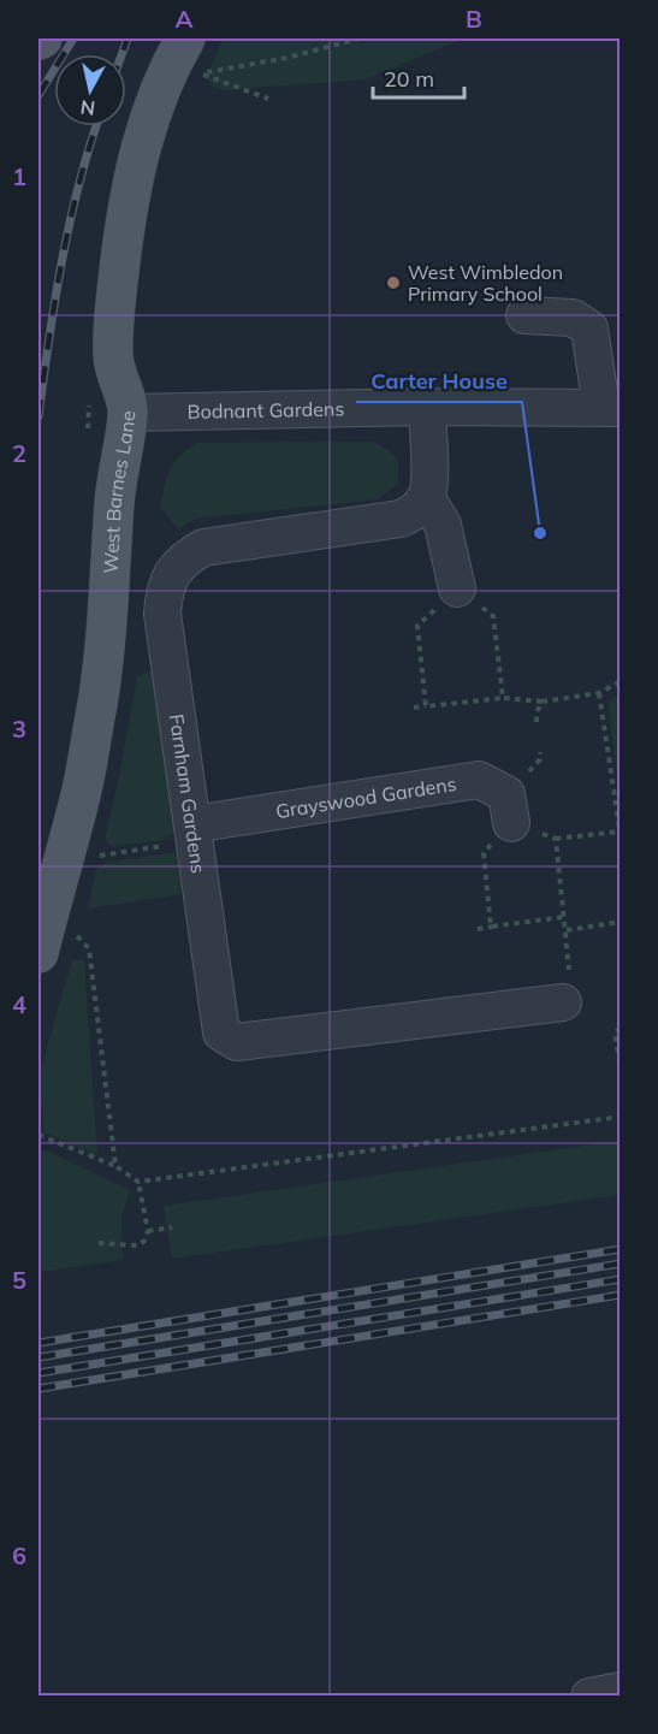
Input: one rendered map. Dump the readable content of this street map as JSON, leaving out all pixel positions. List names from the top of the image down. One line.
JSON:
{"streets":{"main road":["West Barnes Lane"],"street":["Bodnant Gardens","Farnham Gardens","Grayswood Gardens"]},"crossings":[["Bodnant Gardens","West Barnes Lane"],["Farnham Gardens","Grayswood Gardens"]],"places":["West Wimbledon Primary School","Carter House"],"scale_bar":"20 m","north":"bottom","grid":{"columns":["A","B"],"rows":["1","2","3","4","5","6"]}}
